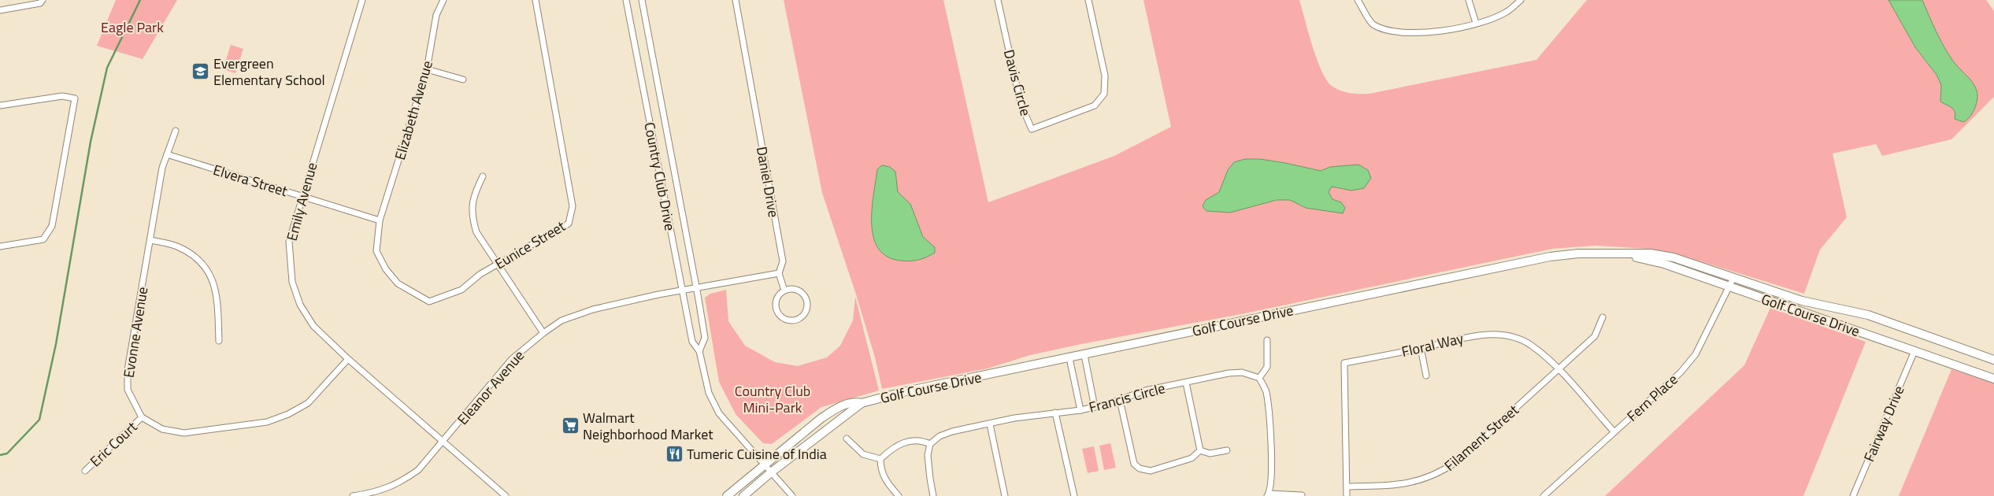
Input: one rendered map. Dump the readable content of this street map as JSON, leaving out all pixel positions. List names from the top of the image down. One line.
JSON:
{"streets":{"street":["Davis Circle","Elizabeth Avenue","Country Club Drive","Elvera Street","Daniel Drive","Emily Avenue","Eunice Street","Golf Course Drive","Evonne Avenue","Floral Way","Eleanor Avenue","Francis Circle","Fern Place","Fairway Drive","Filament Street","Eric Court"]},"crossings":[["Elizabeth Avenue","Elvera Street"],["Elizabeth Avenue","Eunice Street"],["Country Club Drive","Golf Course Drive"],["Country Club Drive","Eleanor Avenue"],["Elvera Street","Emily Avenue"],["Elvera Street","Eunice Street"],["Elvera Street","Evonne Avenue"],["Emily Avenue","Eleanor Avenue"],["Golf Course Drive","Fern Place"],["Golf Course Drive","Fairway Drive"],["Evonne Avenue","Eric Court"],["Floral Way","Fern Place"],["Floral Way","Filament Street"]],"parks":["Eagle Park","Country Club Mini-Park"],"places":{"school or university":["Evergreen Elementary School"],"supermarket":["Walmart Neighborhood Market"],"restaurant":["Tumeric Cuisine of India"]}}
